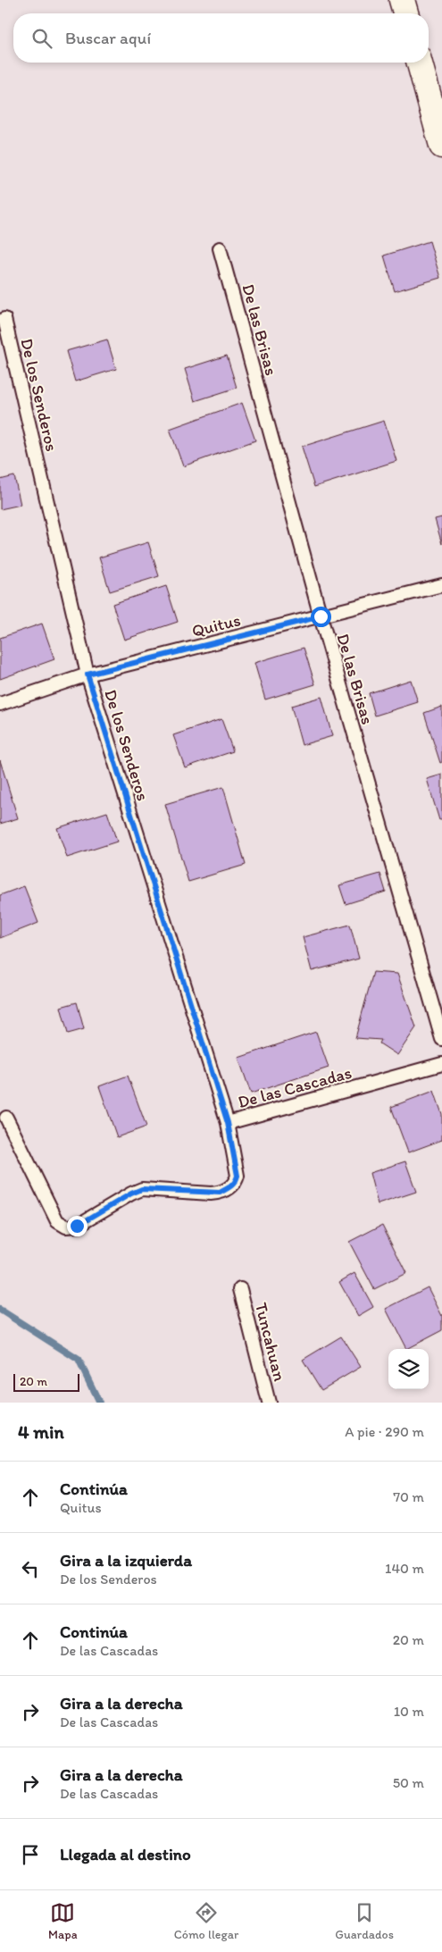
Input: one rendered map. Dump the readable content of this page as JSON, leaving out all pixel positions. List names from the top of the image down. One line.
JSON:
{"streets":{"lane":["De las Brisas","De los Senderos","Quitus","De las Cascadas","Tuncahuan"]},"crossings":[["De las Brisas","Quitus"],["De los Senderos","Quitus"],["De los Senderos","De las Cascadas"]],"scale_bar":"20 m","page":{"search":"Buscar aquí","scale":"20 m","heading":["4 min","A pie · 290 m"],"list":[["Continúa","Quitus","70 m"],["Gira a la izquierda","De los Senderos","140 m"],["Continúa","De las Cascadas","20 m"],["Gira a la derecha","De las Cascadas","10 m"],["Gira a la derecha","De las Cascadas","50 m"],"Llegada al destino"],"nav":["Mapa","Cómo llegar","Guardados"]}}
